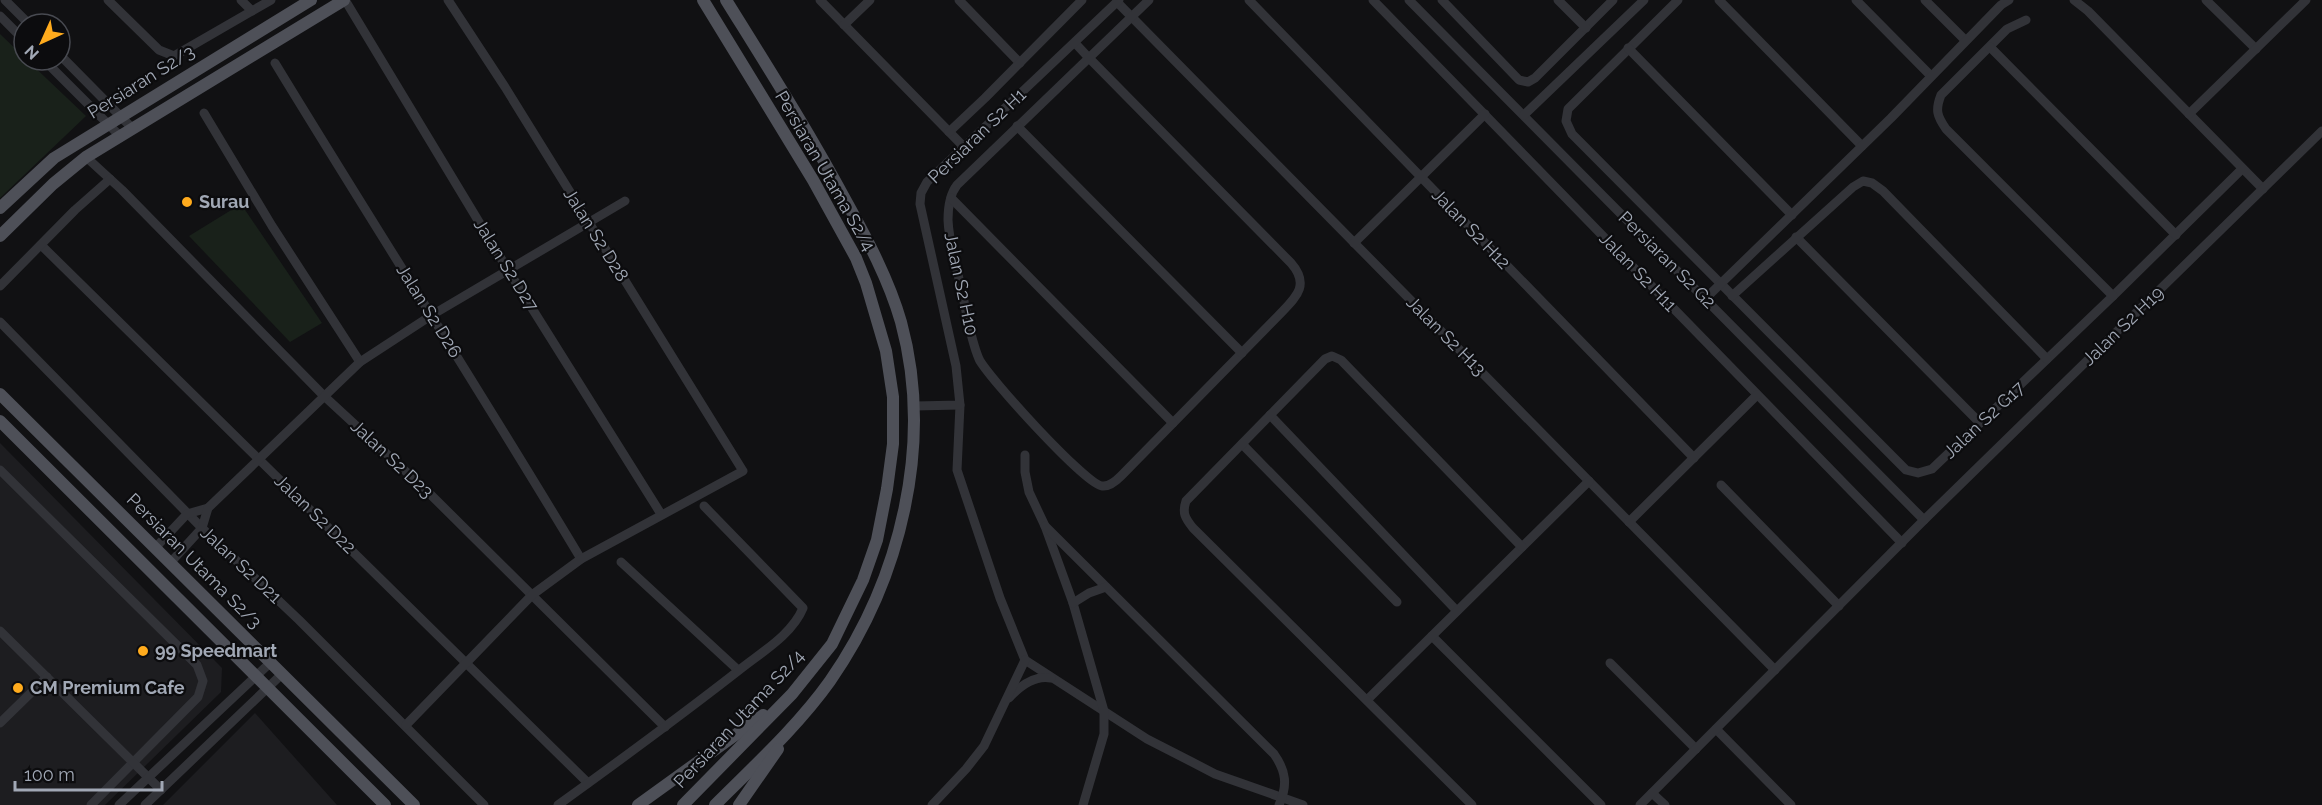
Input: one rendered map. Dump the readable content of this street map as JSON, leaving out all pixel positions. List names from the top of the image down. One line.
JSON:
{"streets":{"main road":["Persiaran S2/3","Persiaran Utama S2/4","Persiaran Utama S2/3"],"street":["Persiaran S2 H1","Jalan S2 H12","Jalan S2 D28","Persiaran S2 G2","Jalan S2 D27","Jalan S2 H11","Jalan S2 H10","Jalan S2 D26","Jalan S2 H19","Jalan S2 H13","Jalan S2 G17","Jalan S2 D23","Jalan S2 D22","Jalan S2 D21"]},"crossings":[["Persiaran S2 H1","Jalan S2 H13"],["Jalan S2 D28","Jalan S2 D27"],["Persiaran S2 G2","Jalan S2 H19"],["Jalan S2 H11","Jalan S2 H19"]],"places":["Surau","99 Speedmart","CM Premium Cafe"],"scale_bar":"100 m","north":"bottom left"}
